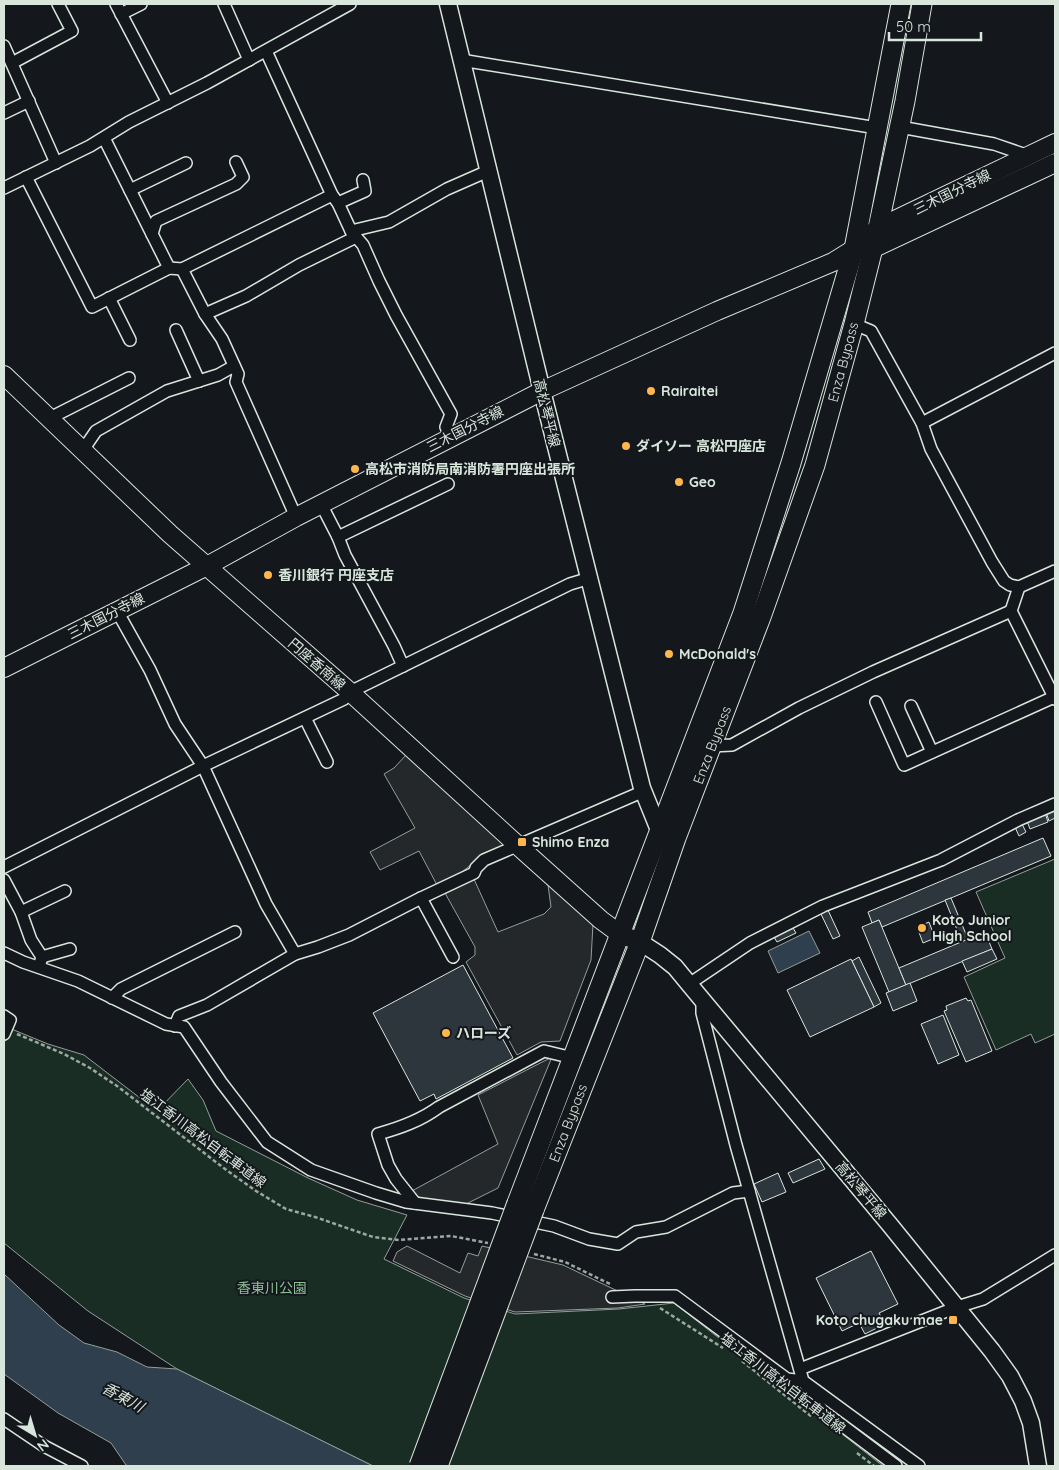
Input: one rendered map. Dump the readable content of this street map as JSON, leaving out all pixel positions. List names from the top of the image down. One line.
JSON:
{"streets":{"highway":["Enza Bypass"],"main road":["三木国分寺線","高松琴平線","円座香南線"],"path":["塩江香川高松自転車道線"]},"crossings":[["三木国分寺線","Enza Bypass"],["三木国分寺線","高松琴平線"],["三木国分寺線","円座香南線"],["Enza Bypass","高松琴平線"],["Enza Bypass","円座香南線"],["高松琴平線","円座香南線"]],"water":["香東川"],"parks":["香東川公園"],"places":{"other":["Rairaitei","ダイソー 高松円座店","高松市消防局南消防署円座出張所","Geo","香川銀行 円座支店","McDonald's","Koto Junior High School","ハローズ"],"transit":["Shimo Enza","Koto chugaku mae"]},"scale_bar":"50 m","north":"bottom right"}
